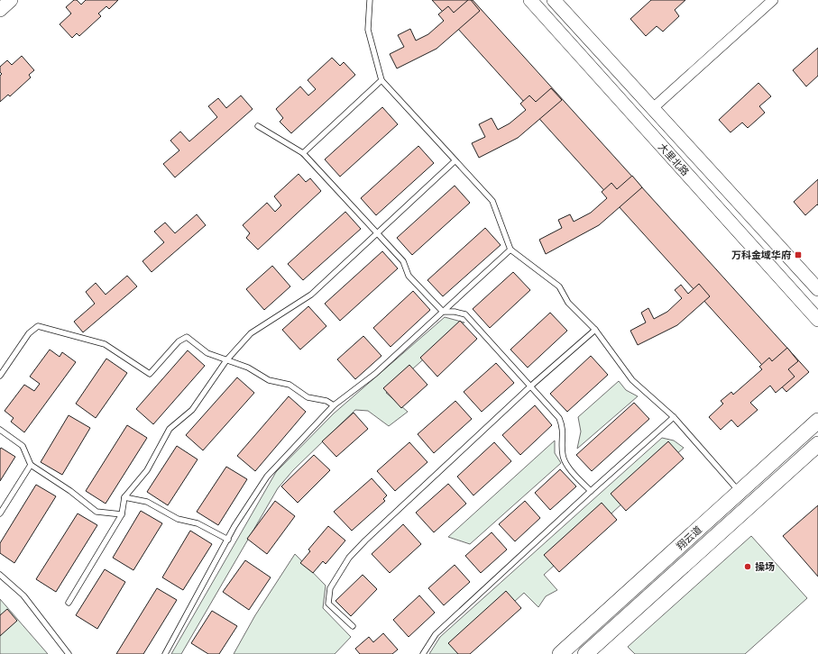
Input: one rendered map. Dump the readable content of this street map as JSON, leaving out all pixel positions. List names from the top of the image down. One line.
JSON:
{"streets":{"main road":["大里北路","翔云道"]},"places":{"transit":["万科金域华府"],"other":["操场"]}}
